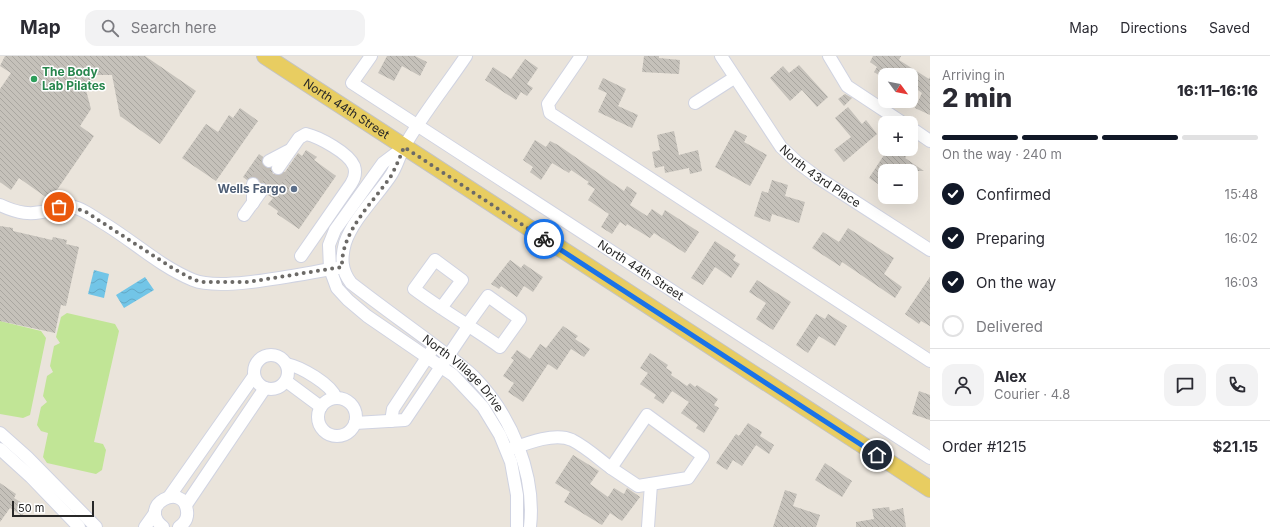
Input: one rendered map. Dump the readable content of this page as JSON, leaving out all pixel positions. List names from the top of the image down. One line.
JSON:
{"streets":{"main road":["North 44th Street"],"street":["North 43rd Place","North Village Drive"]},"crossings":[["North 44th Street","North Village Drive"]],"places":["The Body Lab Pilates","Wells Fargo"],"scale_bar":"50 m","north":"bottom right","page":{"header":"Map","search":"Search here","nav":["Map","Directions","Saved"],"heading":["2 min","Arriving in","16:11–16:16"],"panel":["Alex","Courier · 4.8","Order #1215","$21.15"],"map_buttons":["+","−"],"bar":"On the way · 240 m","list":[["Confirmed","15:48"],["Preparing","16:02"],["On the way","16:03"],"Delivered"],"scale":"50 m"}}
